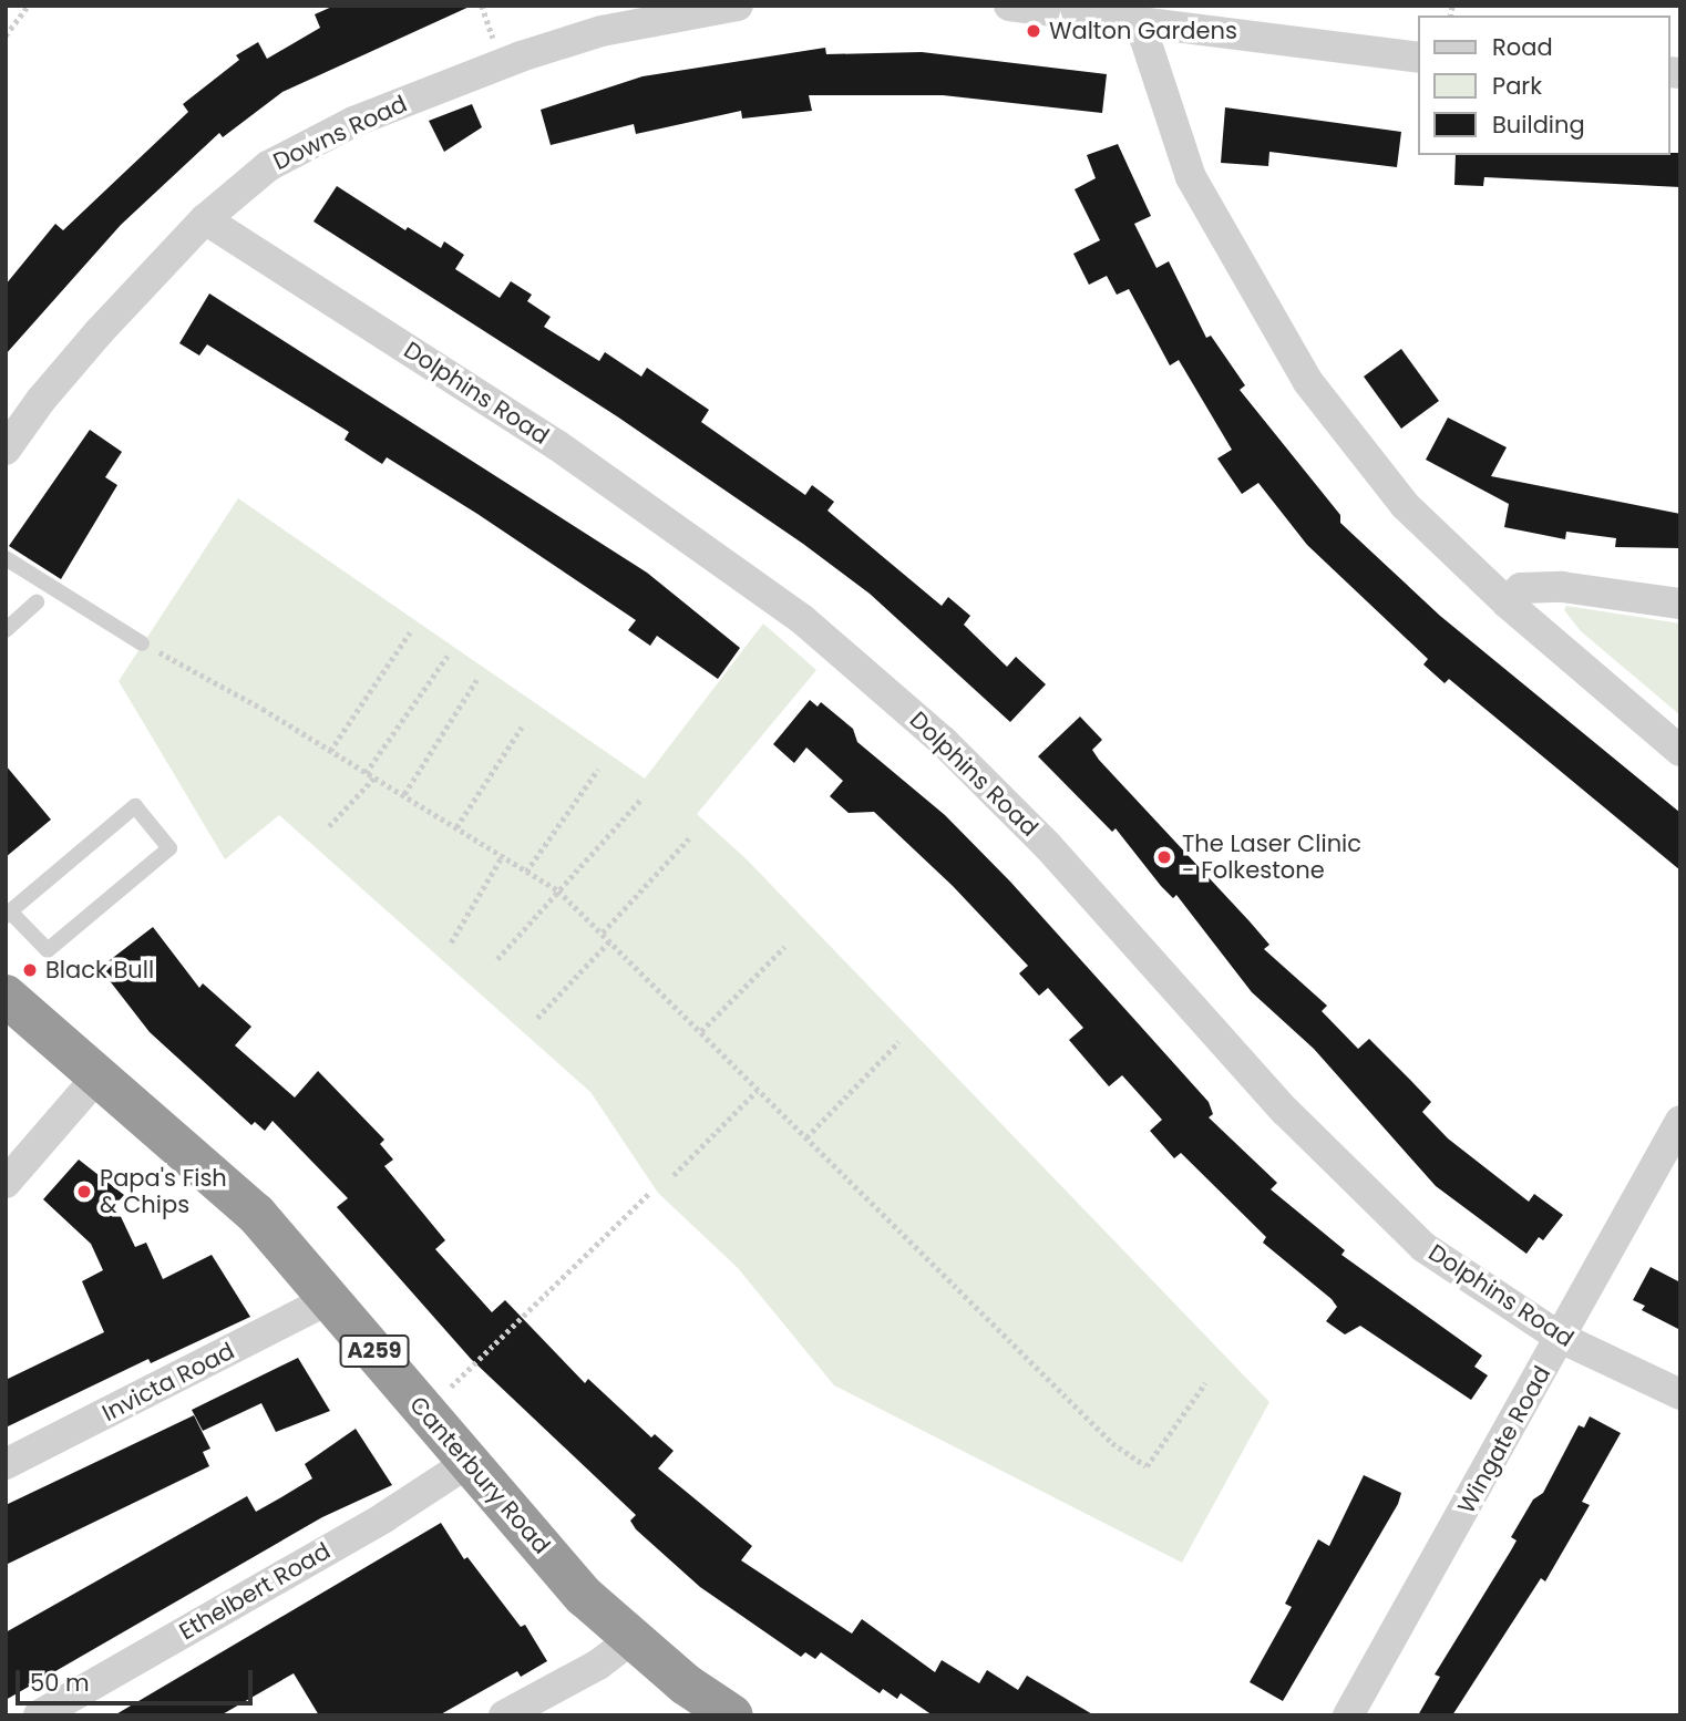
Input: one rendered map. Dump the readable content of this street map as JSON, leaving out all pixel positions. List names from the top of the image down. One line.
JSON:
{"streets":{"highway":["A259","Canterbury Road"],"street":["Downs Road","Dolphins Road","Invicta Road","Wingate Road","Ethelbert Road"]},"crossings":[["Downs Road","Dolphins Road"],["Dolphins Road","Wingate Road"],["Invicta Road","Canterbury Road"],["Canterbury Road","Ethelbert Road"]],"places":["Walton Gardens","The Laser Clinic - Folkestone","Black Bull","Papa's Fish & Chips"],"legend":["Road","Park","Building"],"scale_bar":"50 m"}
